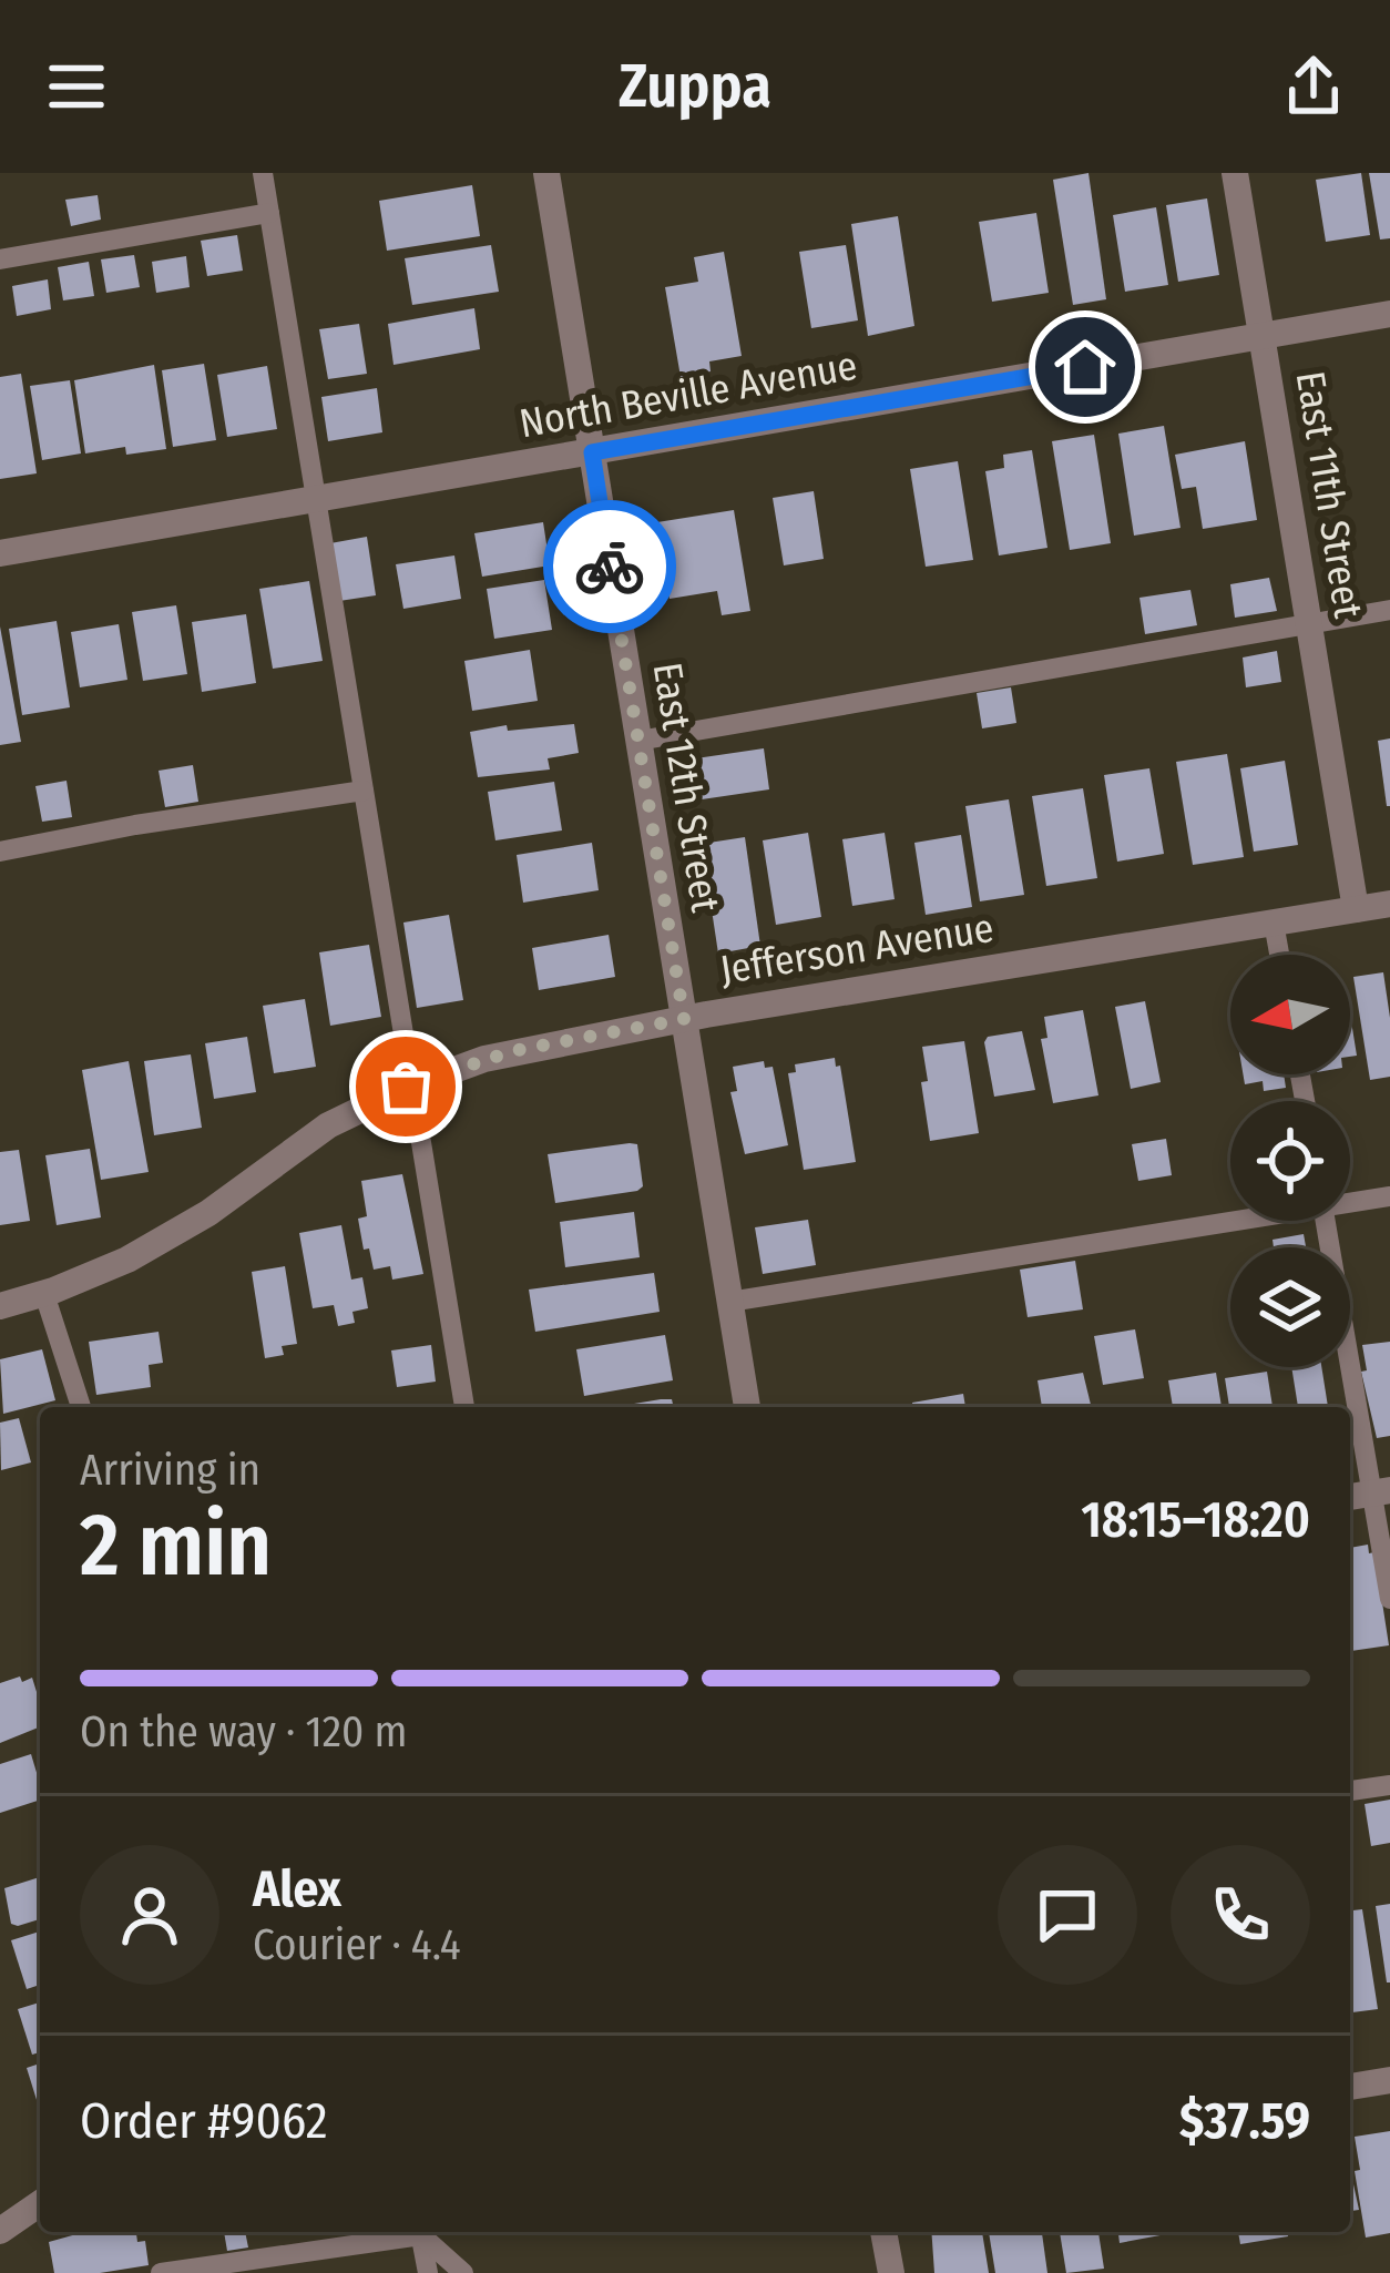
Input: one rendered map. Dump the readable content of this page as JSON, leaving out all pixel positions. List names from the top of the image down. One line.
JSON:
{"streets":{"street":["North Beville Avenue","East 11th Street","East 12th Street","Jefferson Avenue"]},"crossings":[["North Beville Avenue","East 11th Street"],["North Beville Avenue","East 12th Street"],["East 11th Street","Jefferson Avenue"],["East 12th Street","Jefferson Avenue"]],"north":"left","page":{"header":"Zuppa","heading":["2 min","Arriving in","18:15–18:20"],"panel":["Alex","Courier · 4.4","Order #9062","$37.59"],"bar":"On the way · 120 m"}}
